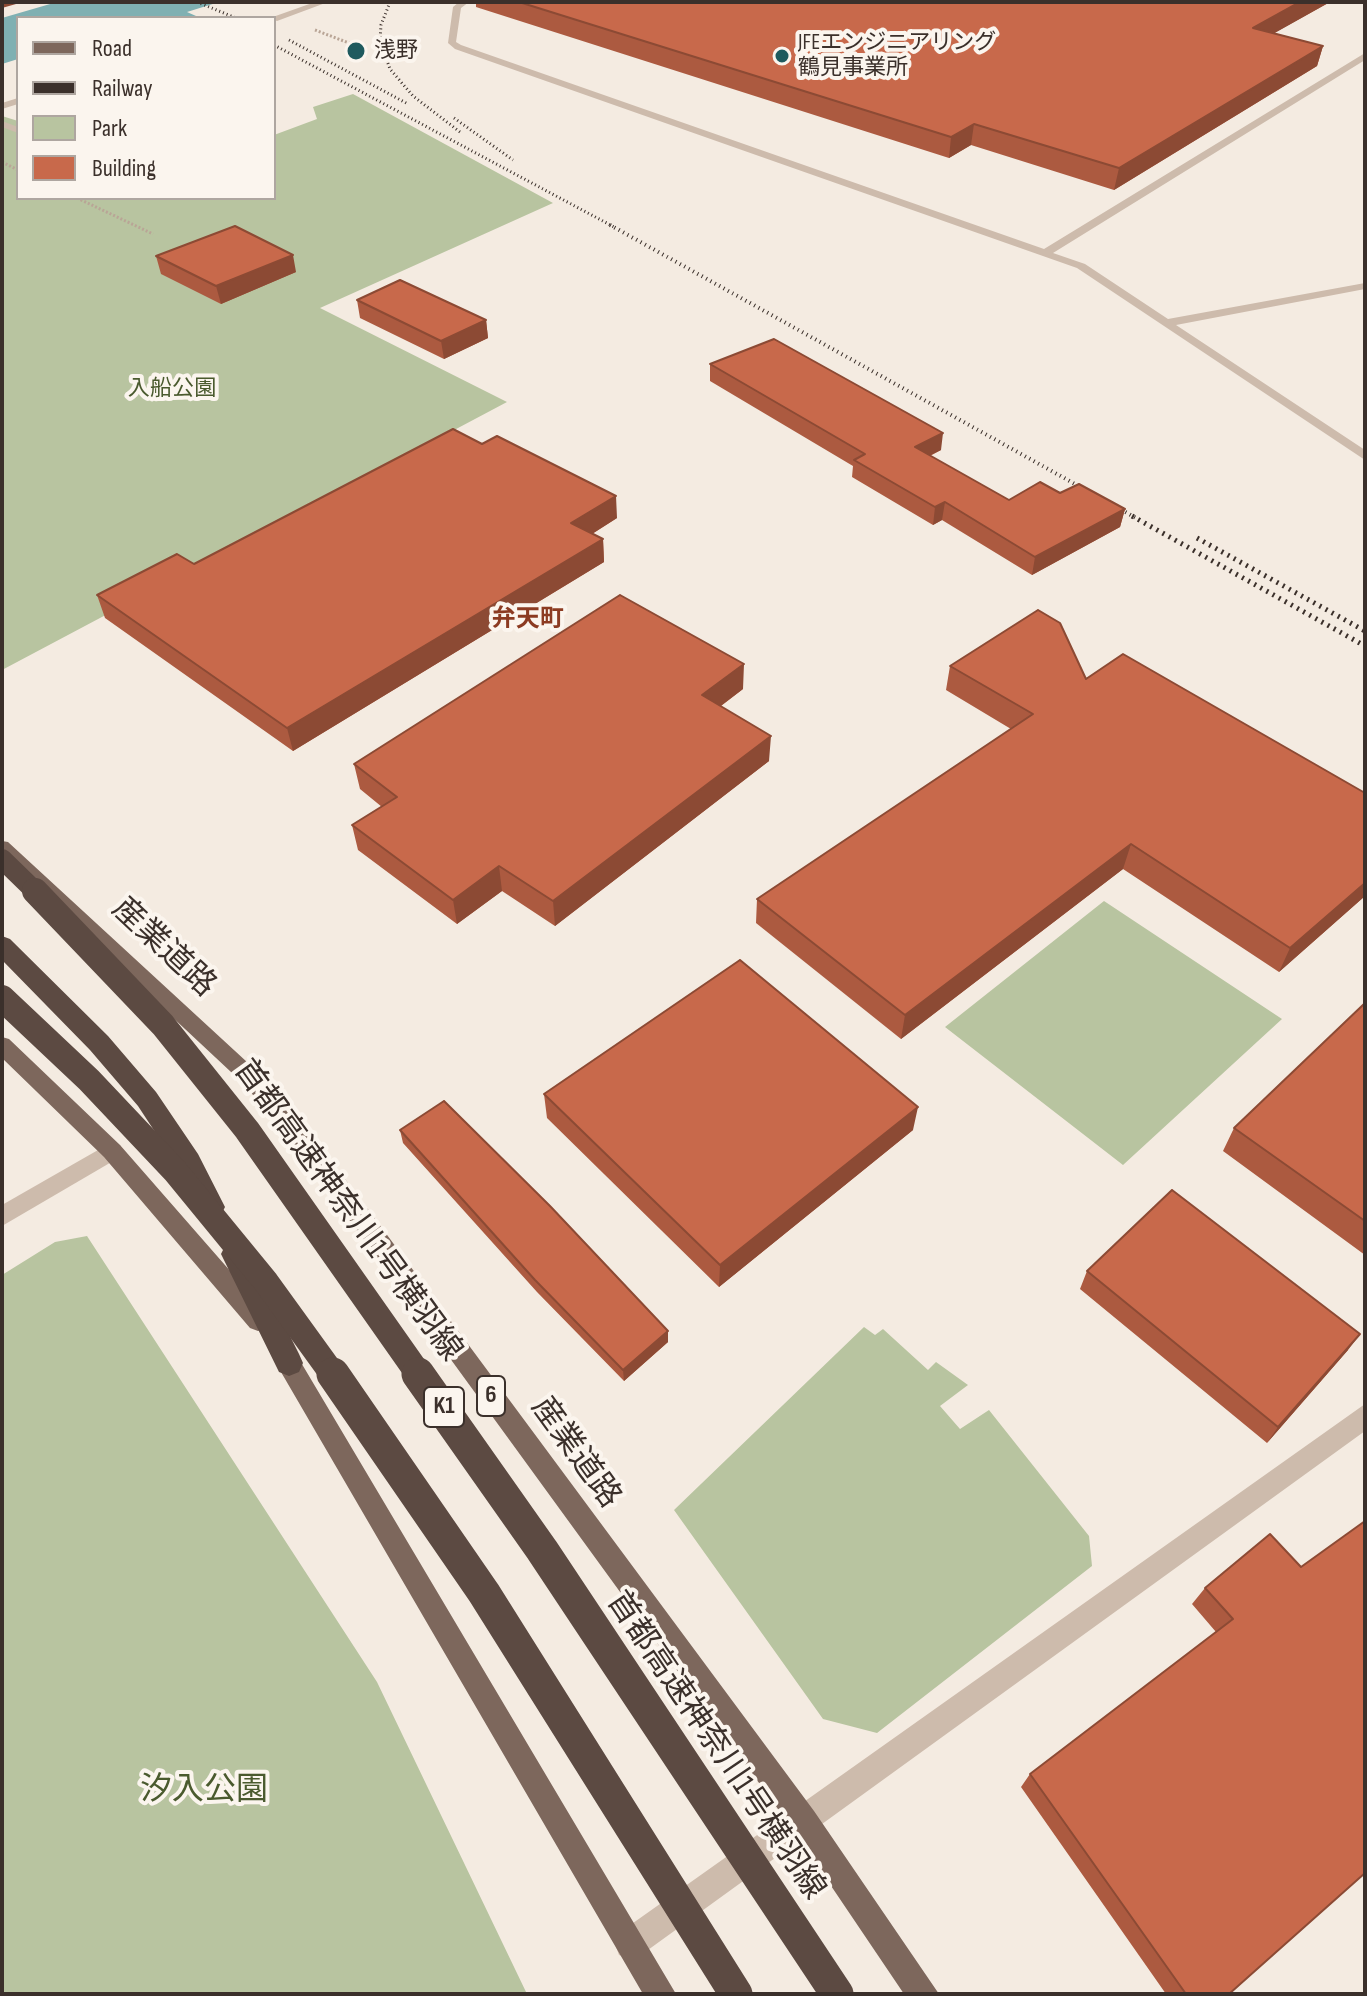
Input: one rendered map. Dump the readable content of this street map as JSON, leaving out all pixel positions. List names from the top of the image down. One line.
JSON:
{"streets":{"highway":["首都高速神奈川1号横羽線","K1"],"main road":["産業道路","6"]},"districts":["弁天町"],"parks":["入船公園","汐入公園"],"places":["浅野","JFEエンジニアリング 鶴見事業所"],"legend":["Road","Railway","Park","Building"]}
